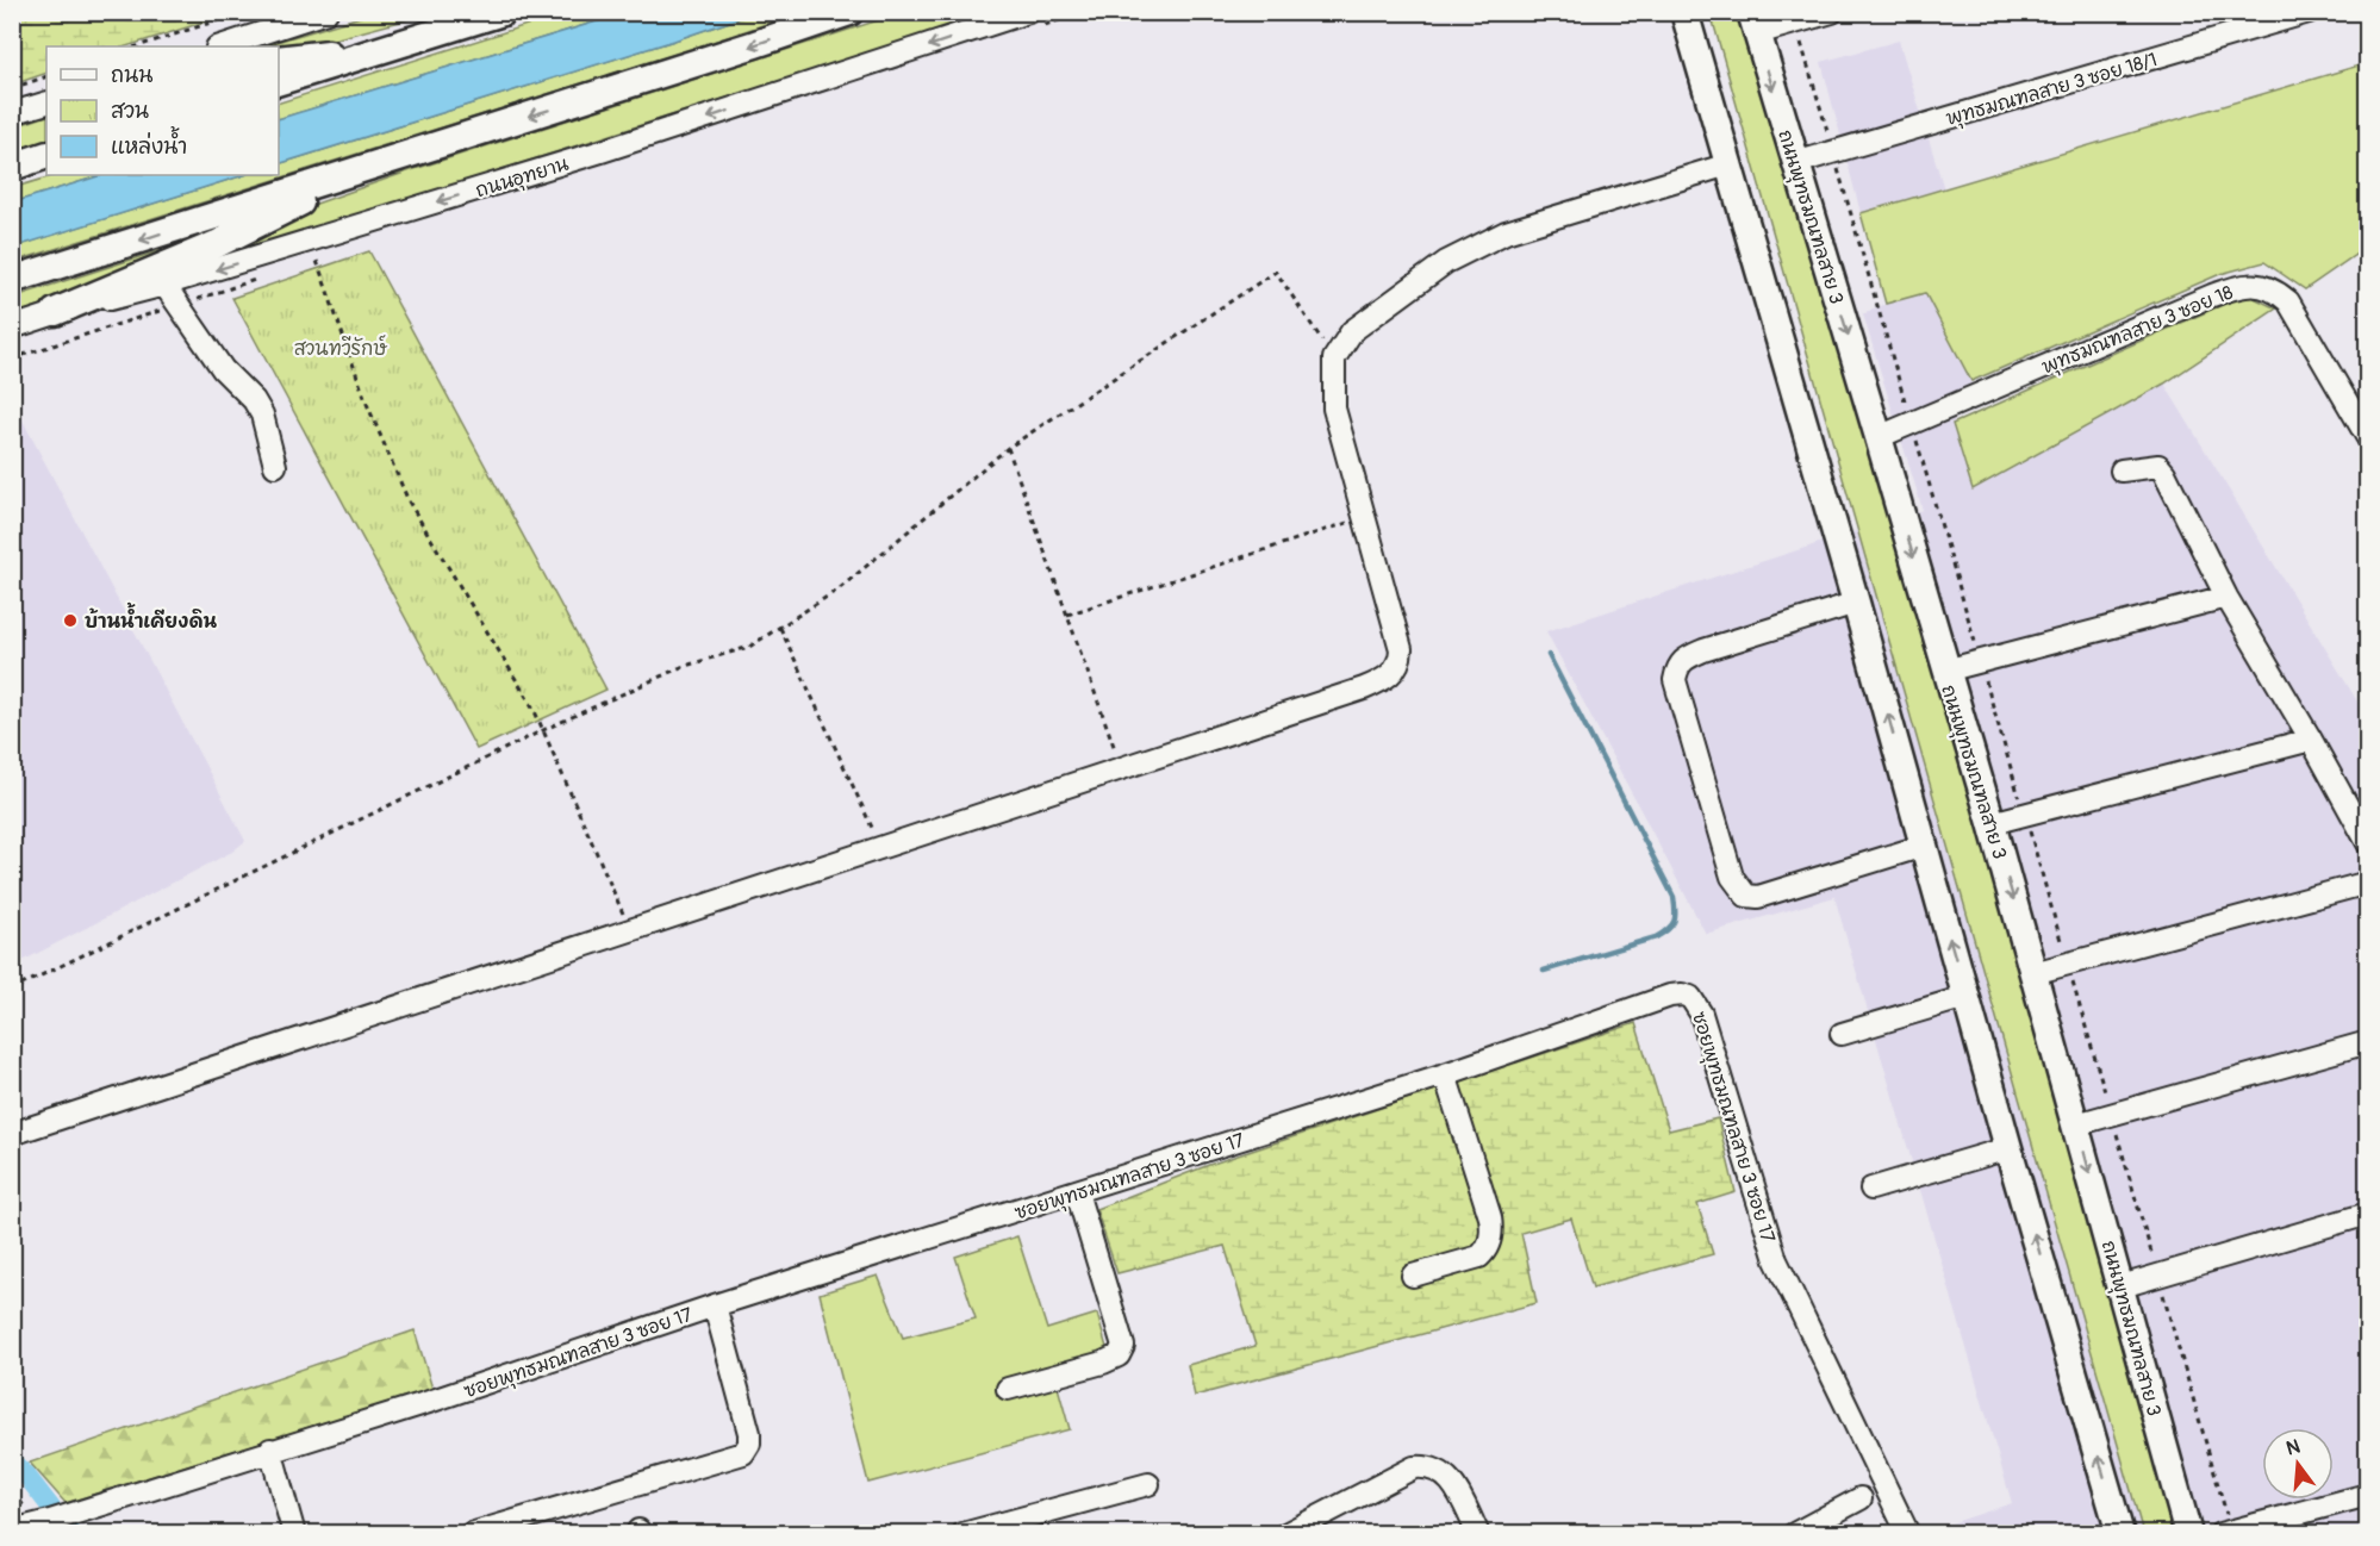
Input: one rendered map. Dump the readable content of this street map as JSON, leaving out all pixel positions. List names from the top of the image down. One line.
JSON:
{"streets":{"main road":["ถนนพุทธมณฑลสาย 3"],"street":["พุทธมณฑลสาย 3 ซอย 18/1","ถนนอุทยาน","พุทธมณฑลสาย 3 ซอย 18","ซอยพุทธมณฑลสาย 3 ซอย 17"]},"crossings":[["พุทธมณฑลสาย 3 ซอย 18/1","ถนนพุทธมณฑลสาย 3"],["ถนนพุทธมณฑลสาย 3","พุทธมณฑลสาย 3 ซอย 18"]],"one_way":["ถนนอุทยาน"],"parks":["สวนทวีรักษ์"],"places":["บ้านน้ำเคียงดิน"],"legend":["ถนน","สวน","แหล่งน้ำ"],"north":"top"}
